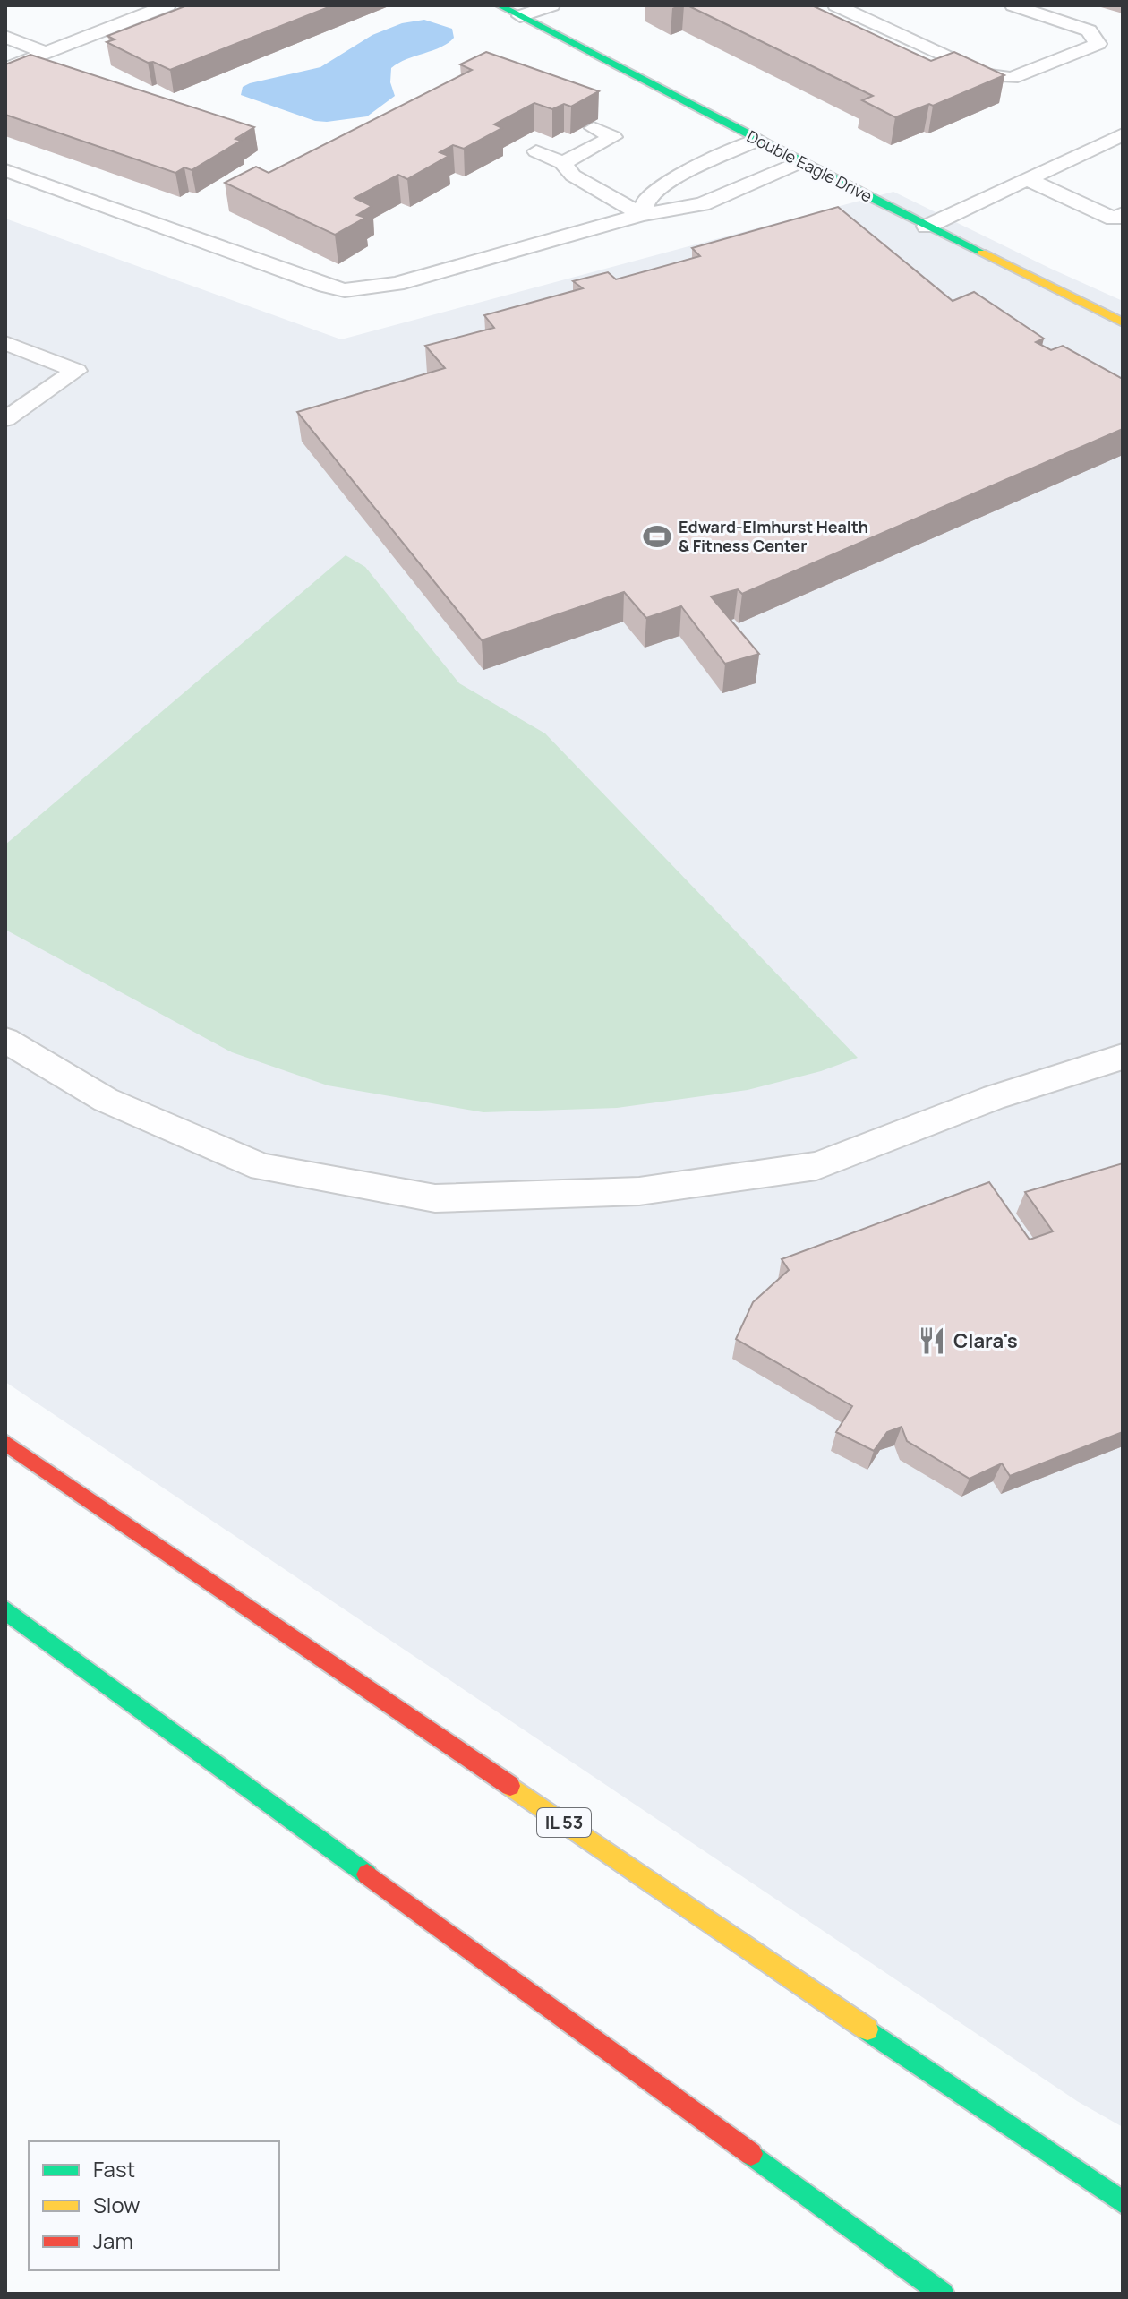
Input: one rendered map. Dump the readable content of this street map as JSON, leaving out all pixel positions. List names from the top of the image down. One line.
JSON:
{"streets":{"main road":["Double Eagle Drive","IL 53"]},"places":{"sports":["Edward-Elmhurst Health & Fitness Center"],"restaurant":["Clara's"]},"legend":["Fast","Slow","Jam"]}
